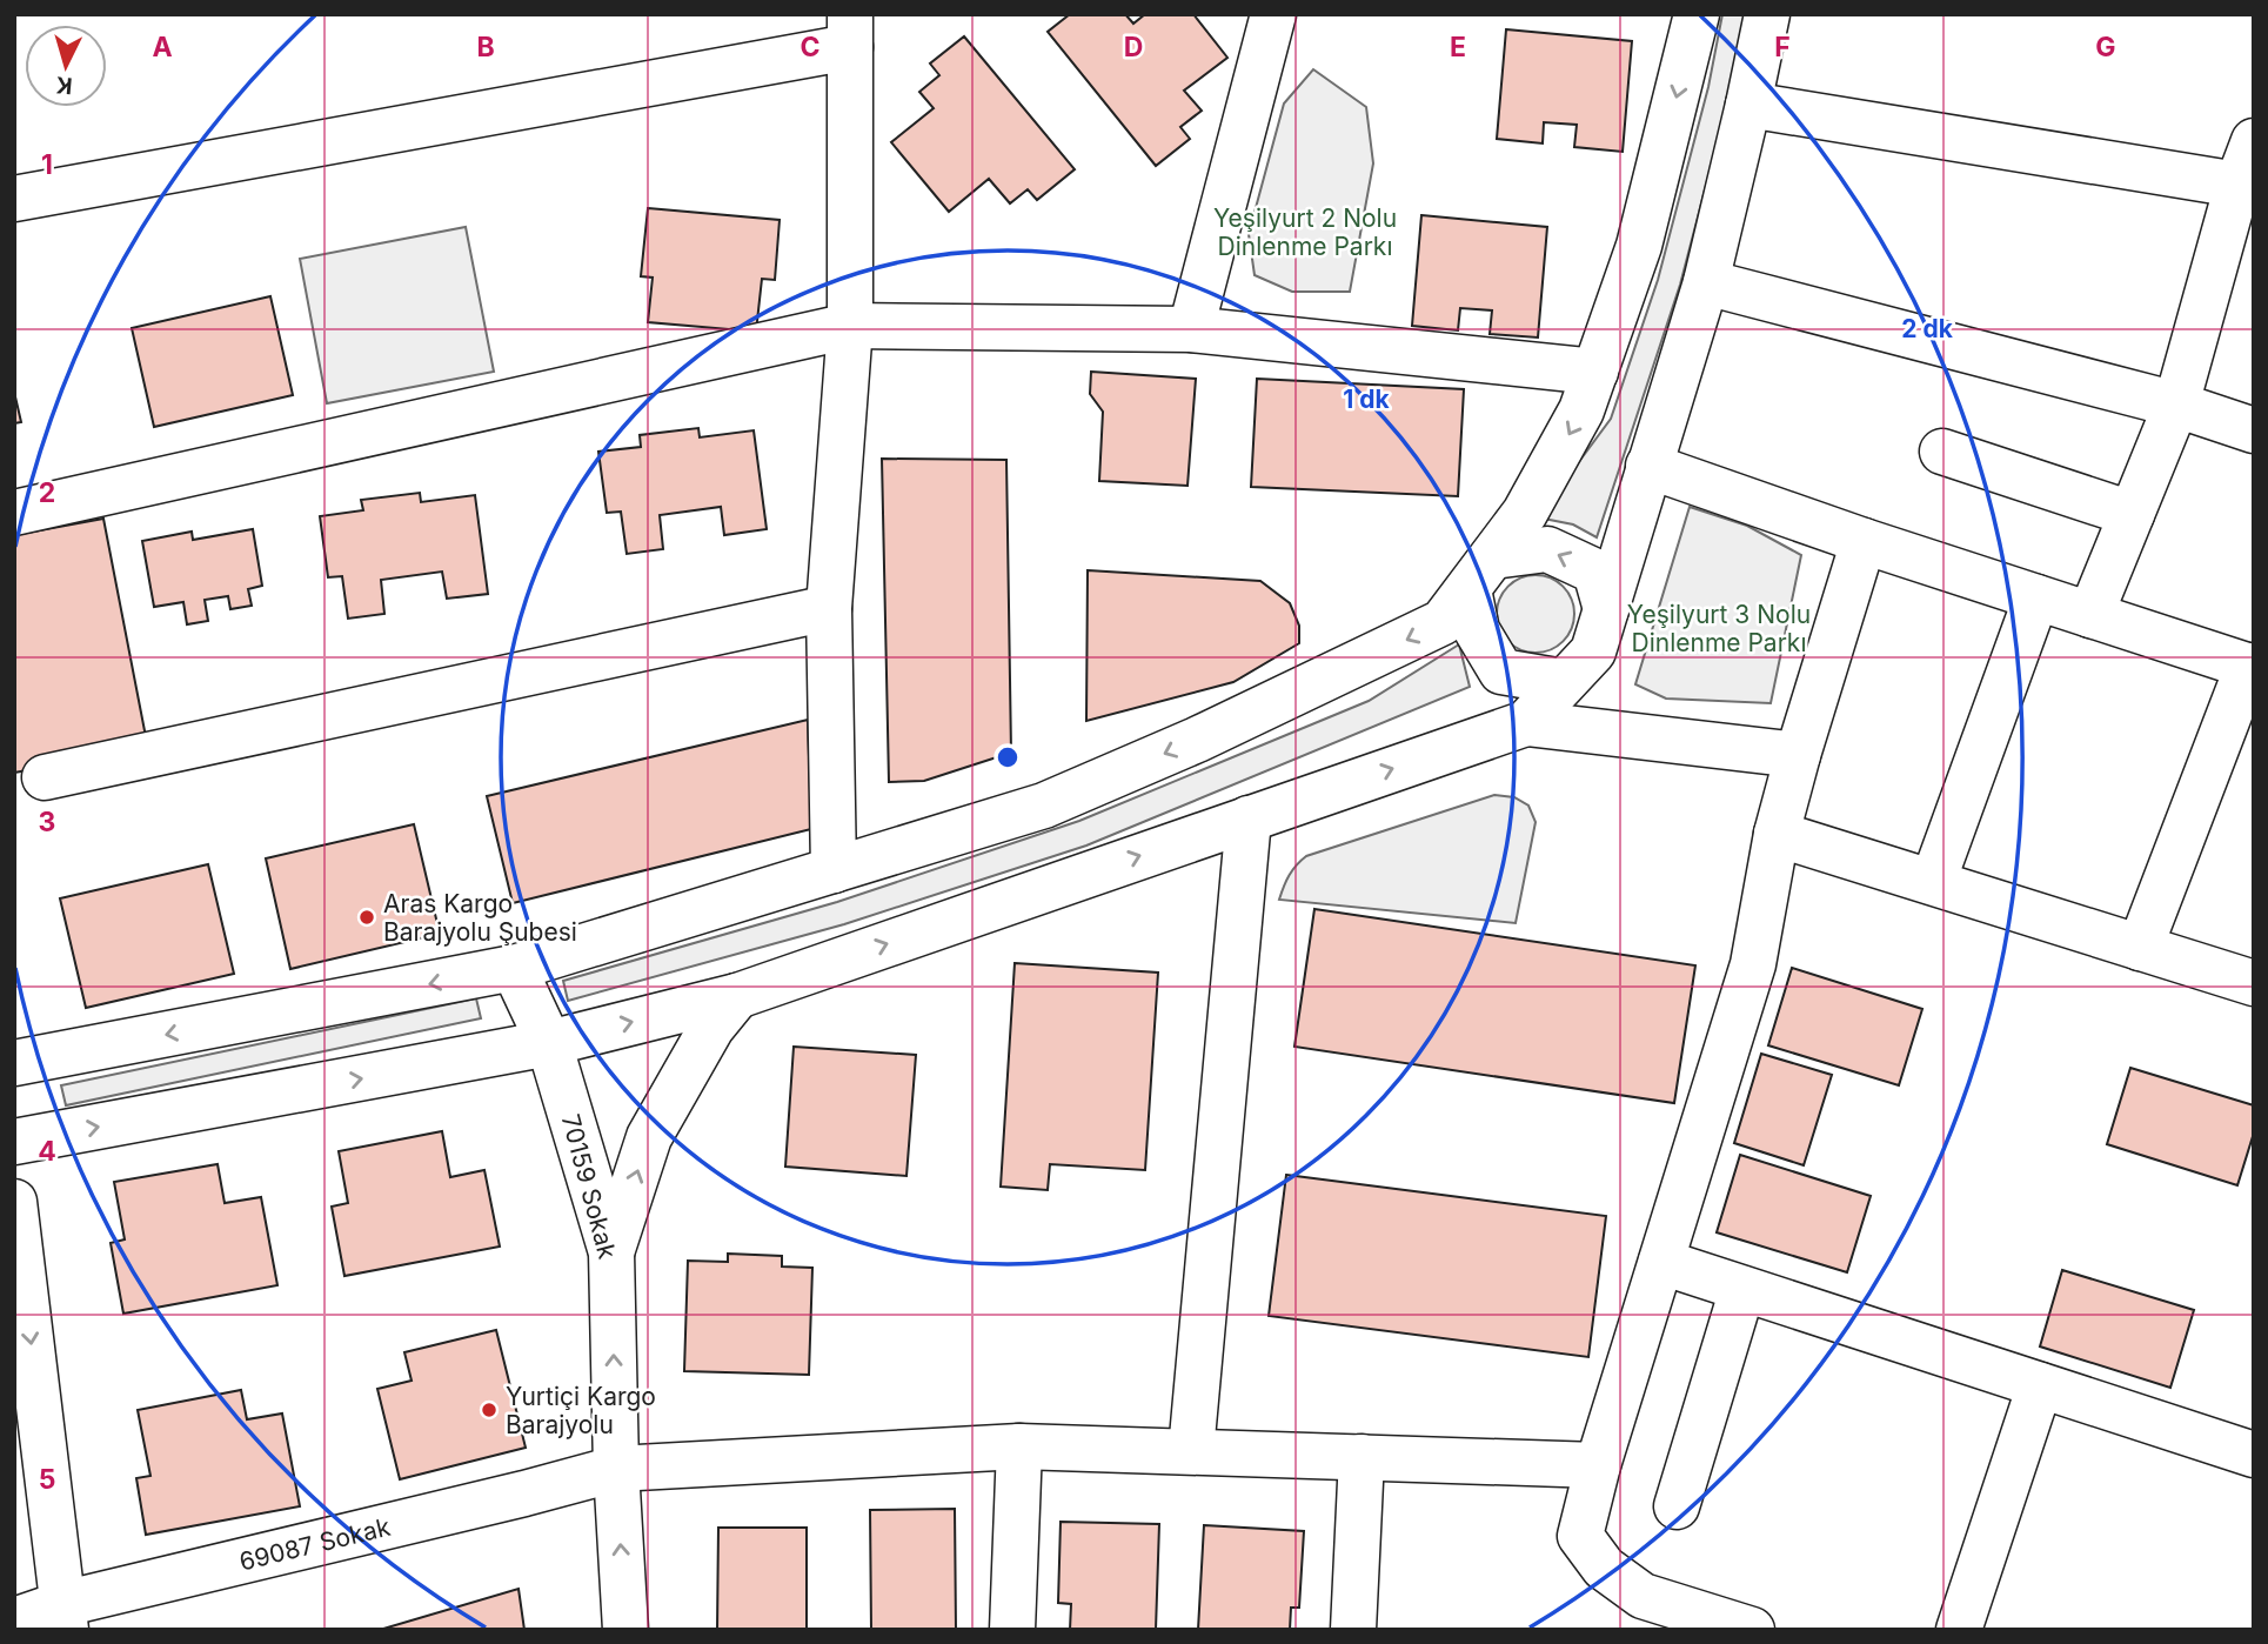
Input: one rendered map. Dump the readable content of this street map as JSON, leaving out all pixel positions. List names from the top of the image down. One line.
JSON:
{"streets":{"street":["70159 Sokak","69087 Sokak"]},"crossings":[["70159 Sokak","69087 Sokak"]],"parks":["Yeşilyurt 2 Nolu Dinlenme Parkı","Yeşilyurt 3 Nolu Dinlenme Parkı"],"places":["Aras Kargo Barajyolu Şubesi","Yurtiçi Kargo Barajyolu"],"north":"bottom","grid":{"columns":["A","B","C","D","E","F","G"],"rows":["1","2","3","4","5"]},"rings":["2 dk","1 dk"]}
